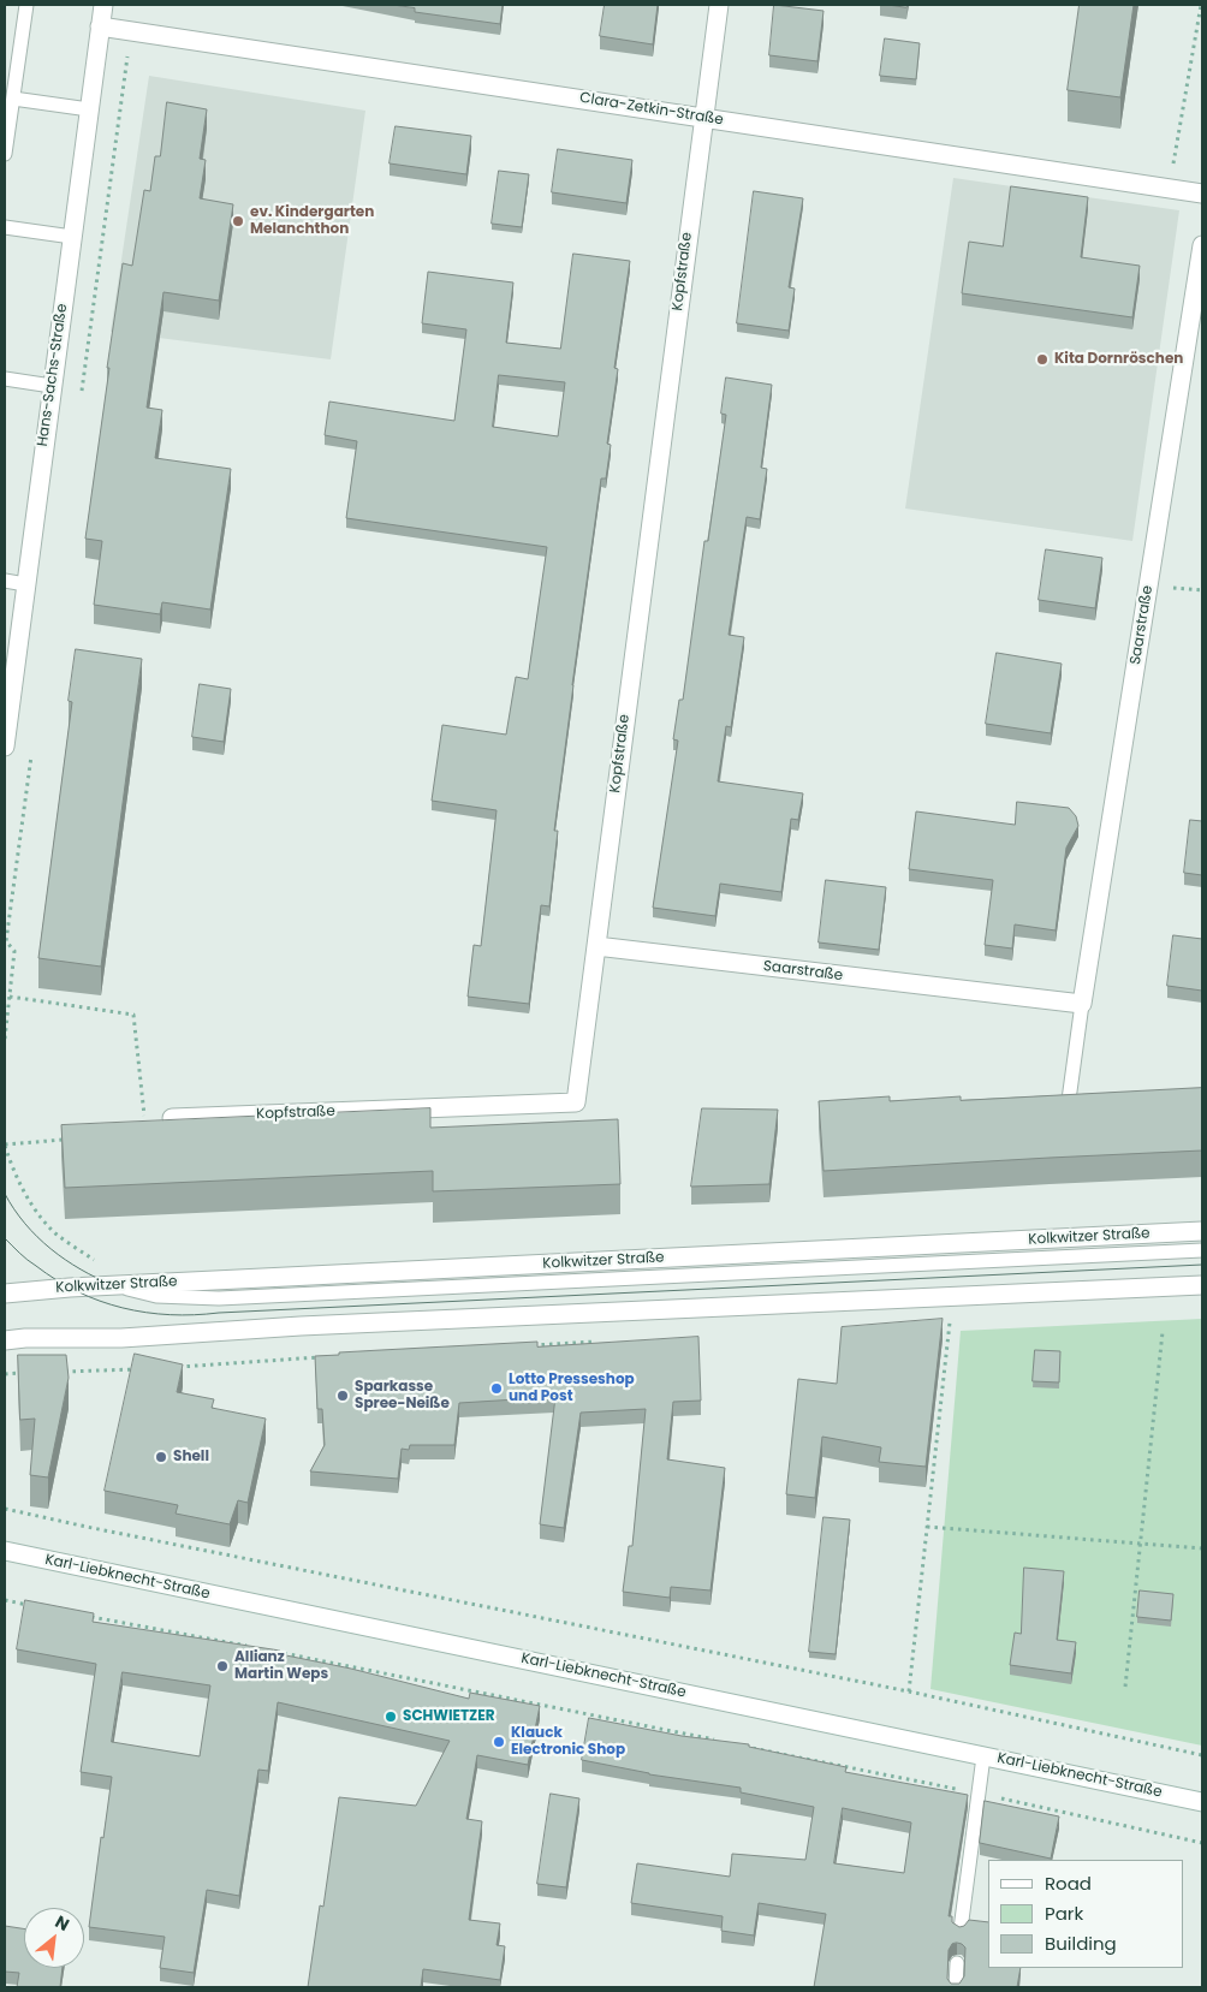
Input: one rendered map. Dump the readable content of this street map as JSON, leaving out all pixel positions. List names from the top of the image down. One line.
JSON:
{"streets":{"street":["Clara-Zetkin-Straße","Kopfstraße","Hans-Sachs-Straße","Saarstraße","Kolkwitzer Straße","Karl-Liebknecht-Straße"]},"crossings":[["Clara-Zetkin-Straße","Kopfstraße"],["Clara-Zetkin-Straße","Hans-Sachs-Straße"],["Kopfstraße","Saarstraße"]],"places":["ev. Kindergarten Melanchthon","Kita Dornröschen","Lotto Presseshop und Post","Sparkasse Spree-Neiße","Shell","Allianz Martin Weps","SCHWIETZER","Klauck Electronic Shop"],"legend":["Road","Park","Building"],"north":"top right"}
